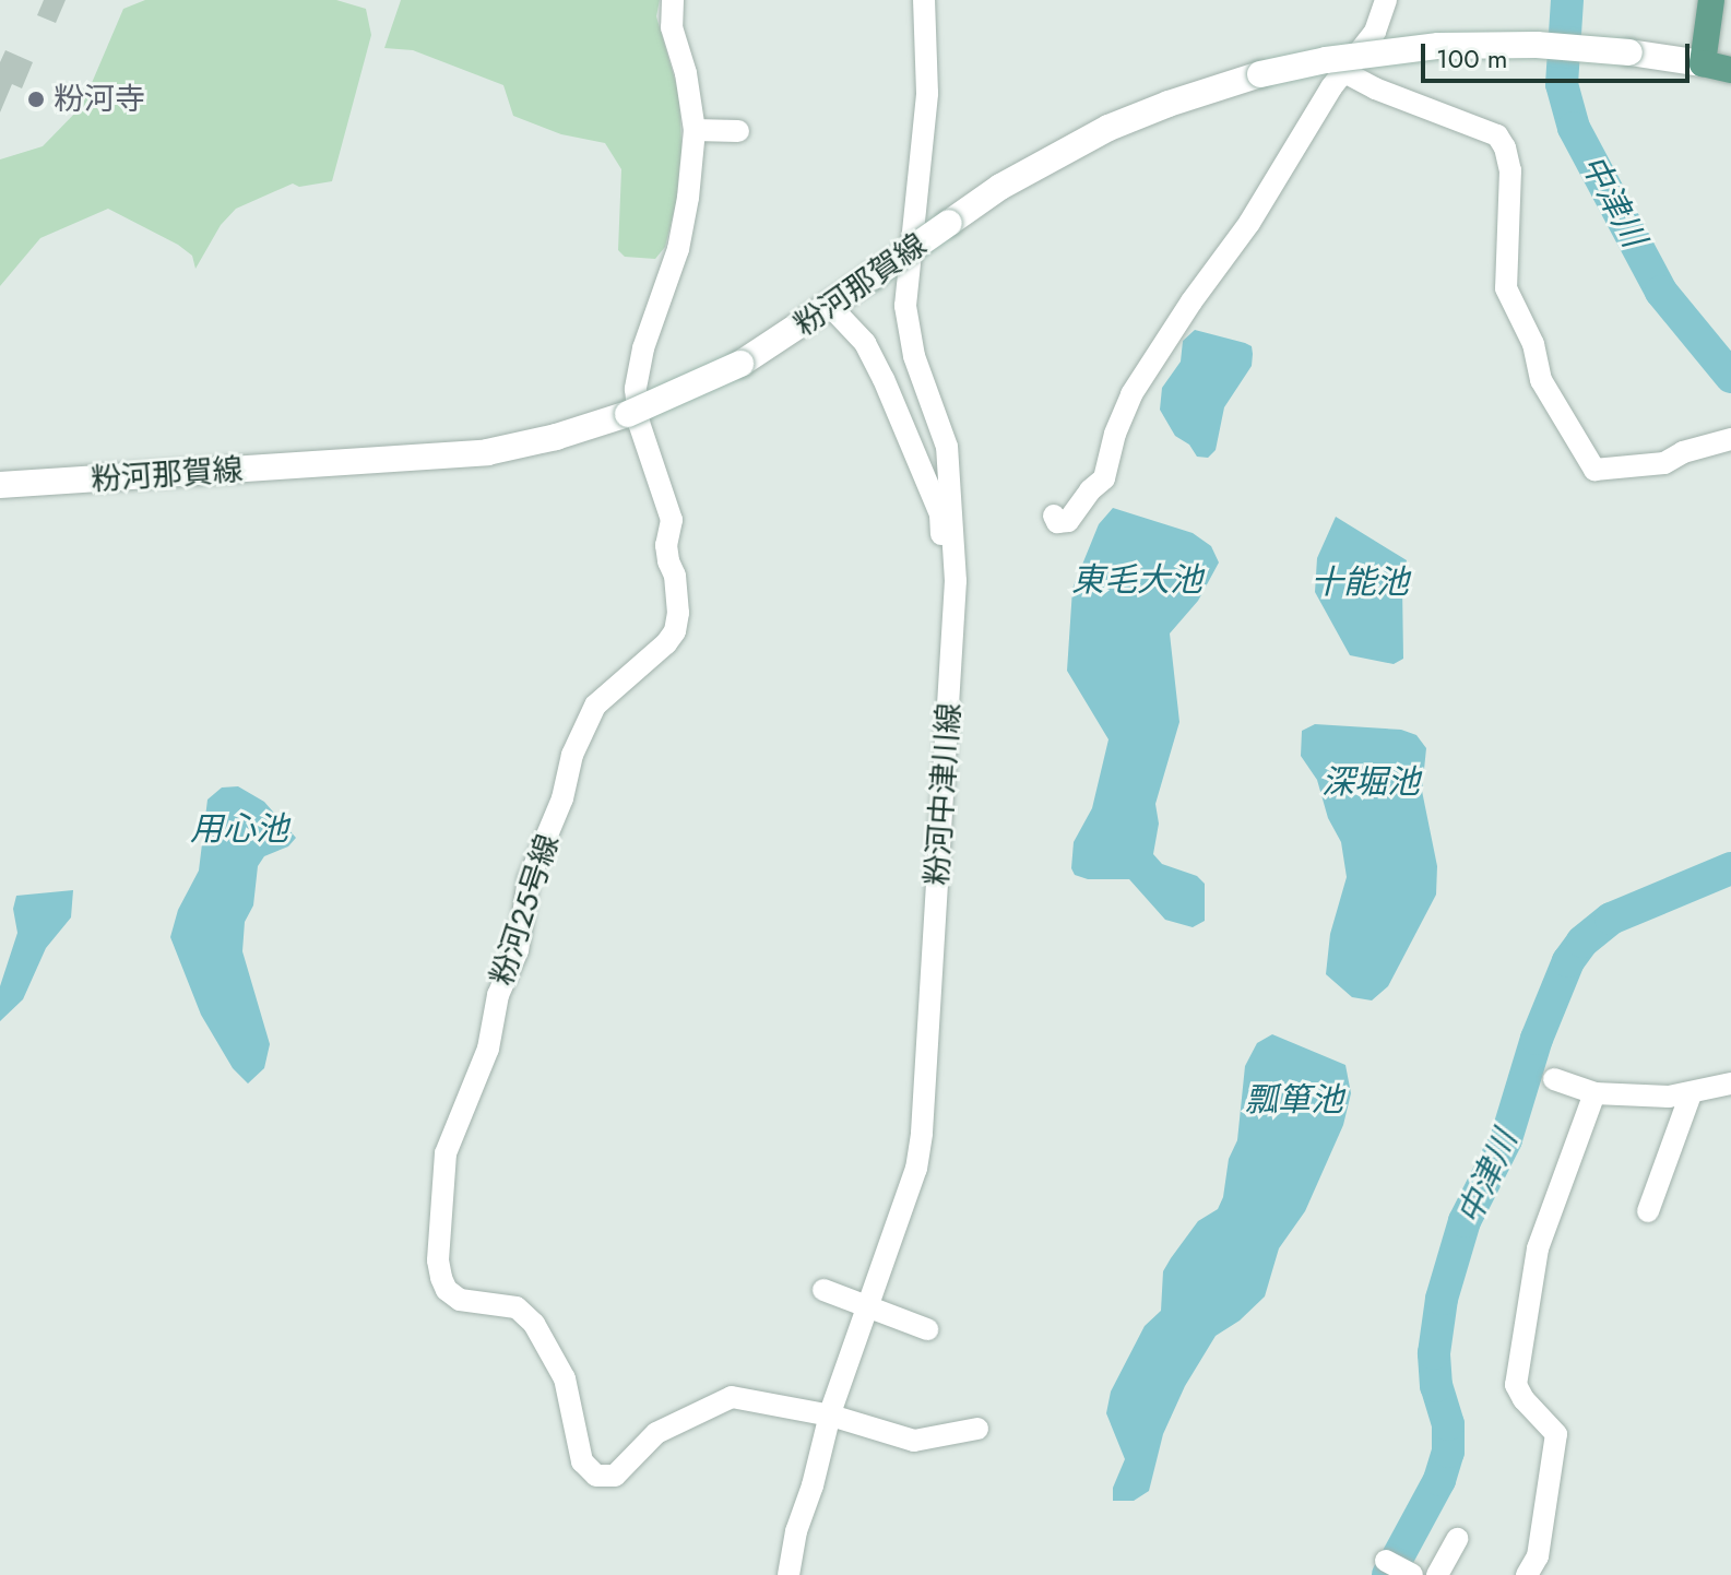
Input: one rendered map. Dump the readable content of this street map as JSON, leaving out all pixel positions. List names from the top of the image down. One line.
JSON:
{"streets":{"main road":["粉河那賀線"],"street":["粉河中津川線","粉河25号線"]},"crossings":[["粉河中津川線","粉河25号線"]],"water":["中津川","東毛大池","十能池","深堀池","用心池","瓢箪池"],"places":["粉河寺"],"scale_bar":"100 m"}
